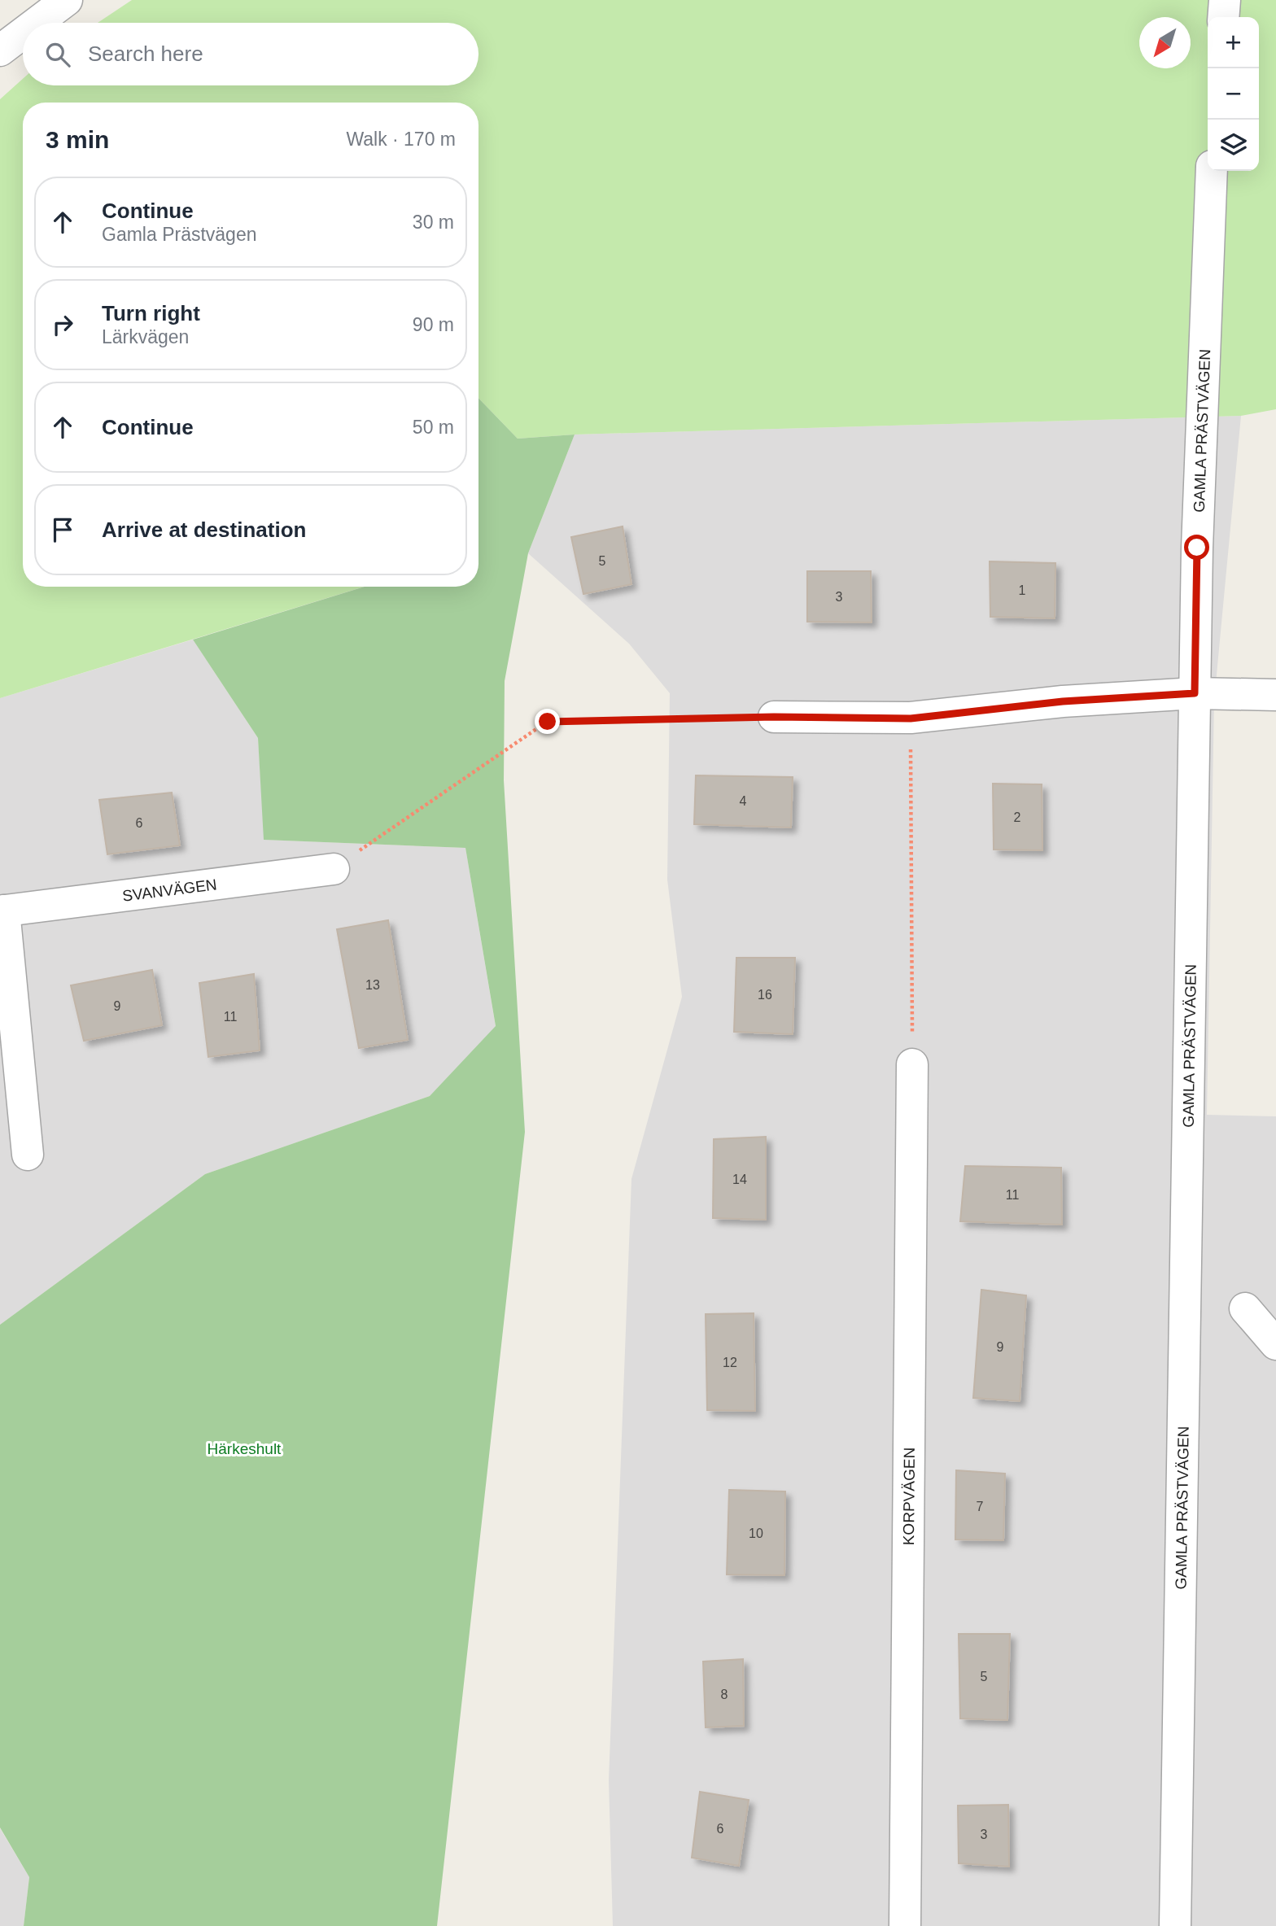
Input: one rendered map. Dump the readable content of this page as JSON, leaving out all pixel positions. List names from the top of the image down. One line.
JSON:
{"streets":{"street":["GAMLA PRÄSTVÄGEN","SVANVÄGEN","KORPVÄGEN"]},"parks":["Härkeshult"],"house_numbers":["5","1","3","4","2","6","13","16","9","11","14","11","9","12","7","10","5","8","6","3"],"north":"bottom left","page":{"map_buttons":["+","−"],"search":"Search here","heading":["3 min","Walk · 170 m"],"list":[["Continue","Gamla Prästvägen","30 m"],["Turn right","Lärkvägen","90 m"],["Continue","50 m"],"Arrive at destination"]}}
